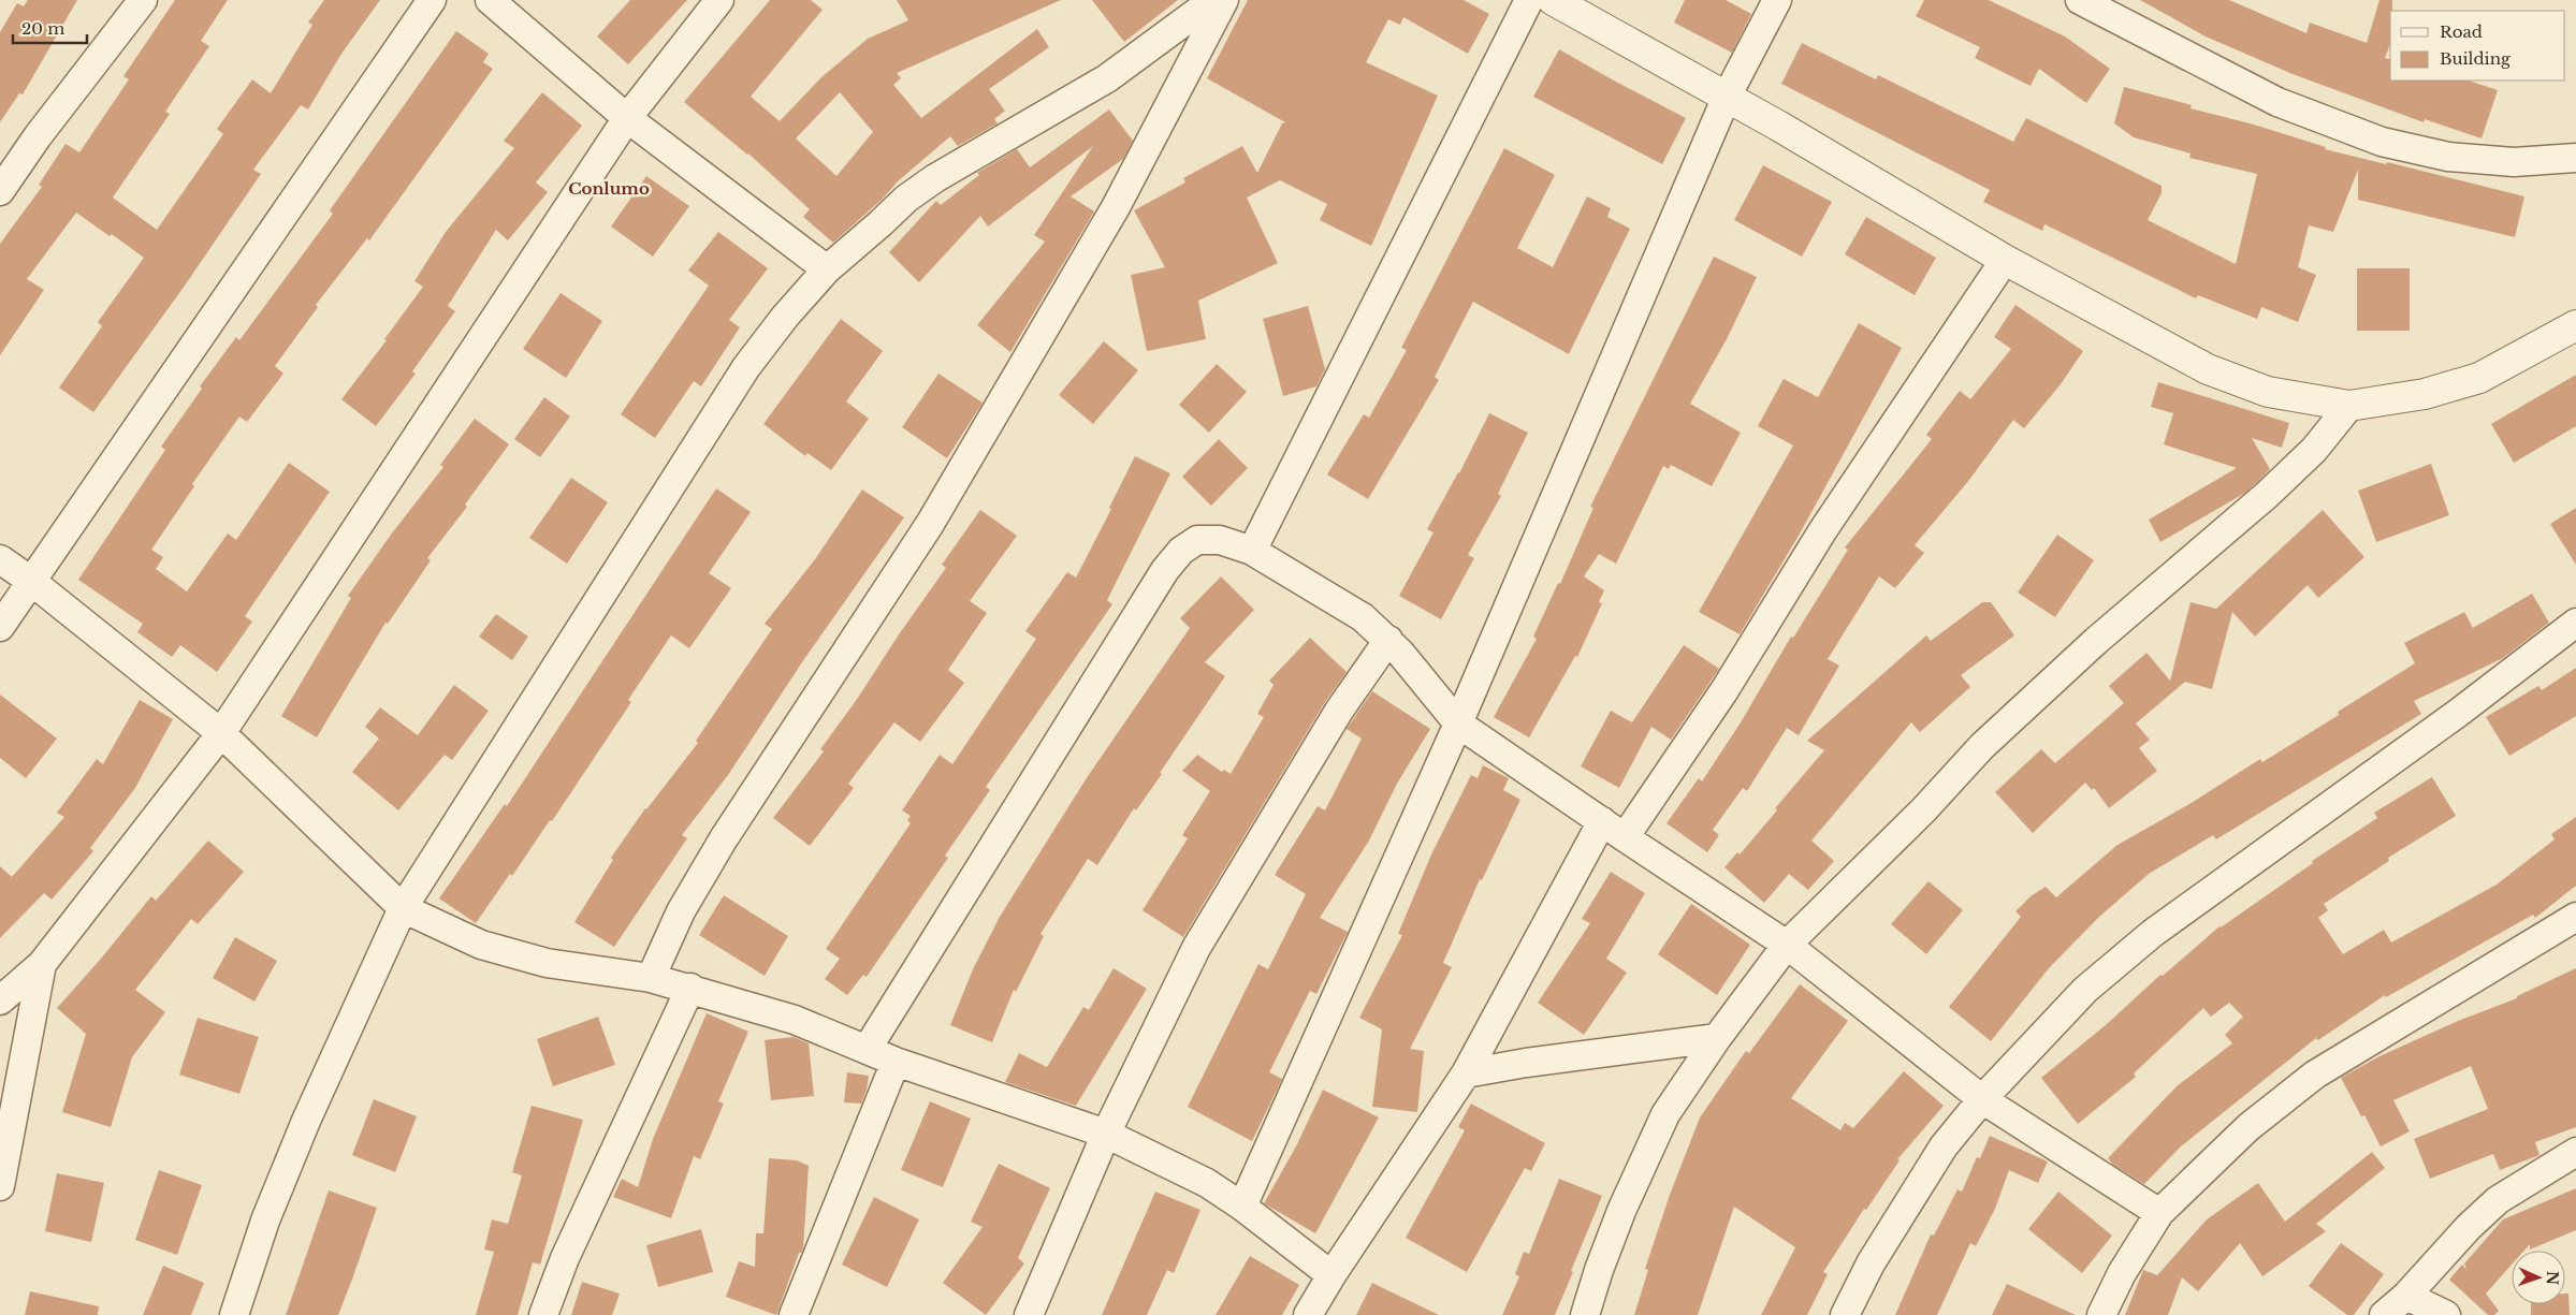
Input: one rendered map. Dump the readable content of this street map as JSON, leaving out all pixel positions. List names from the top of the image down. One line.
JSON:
{"districts":["Conlumo"],"legend":["Road","Building"],"scale_bar":"20 m","north":"right"}
